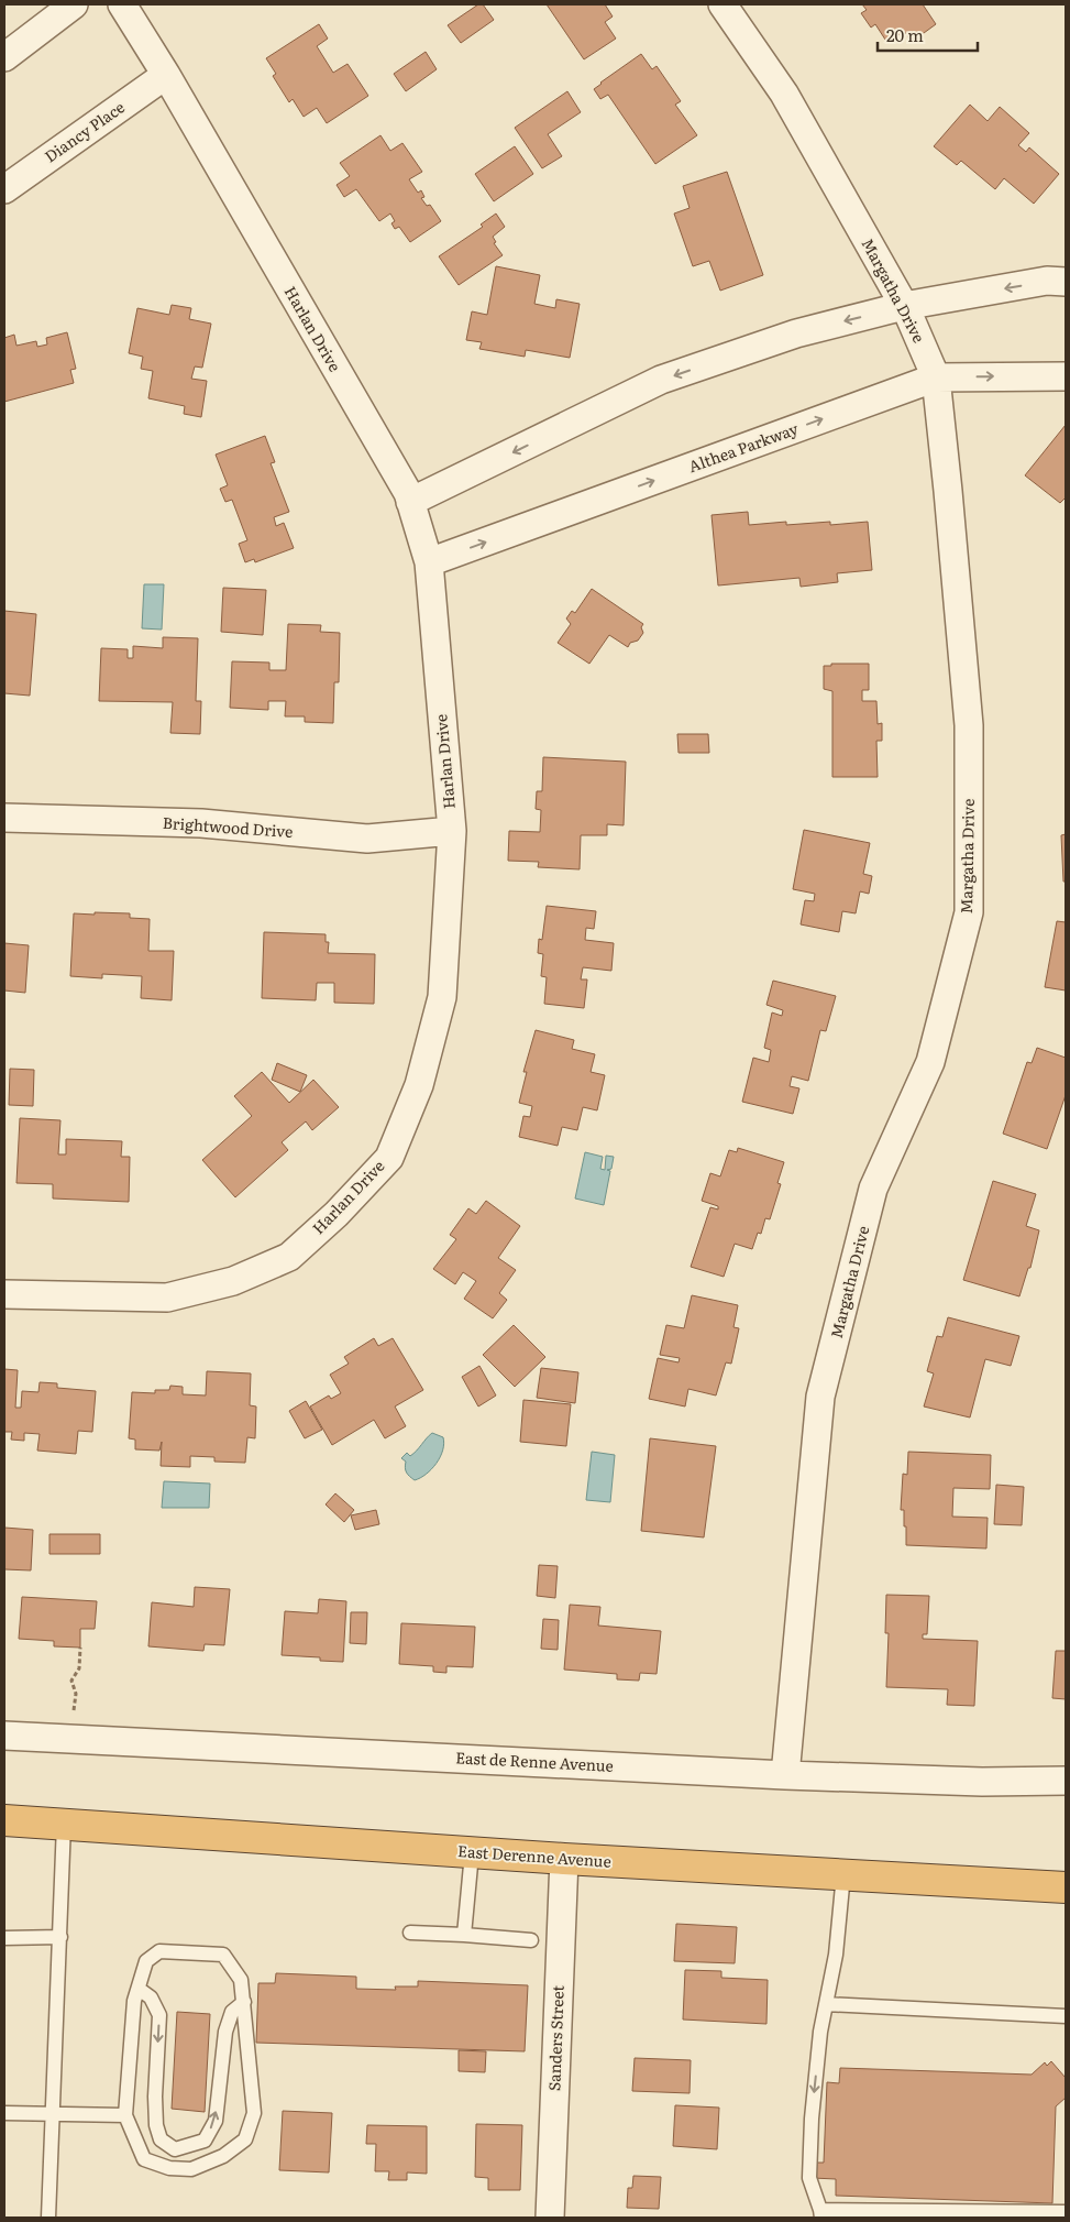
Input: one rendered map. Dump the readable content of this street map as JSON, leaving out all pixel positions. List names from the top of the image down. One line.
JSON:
{"streets":{"highway":["East Derenne Avenue"],"street":["Diancy Place","Margatha Drive","Harlan Drive","Althea Parkway","Brightwood Drive","East de Renne Avenue","Sanders Street"]},"crossings":[["Diancy Place","Harlan Drive"],["Margatha Drive","Althea Parkway"],["Margatha Drive","East de Renne Avenue"],["Harlan Drive","Althea Parkway"],["Harlan Drive","Brightwood Drive"],["East Derenne Avenue","Sanders Street"]],"scale_bar":"20 m"}
